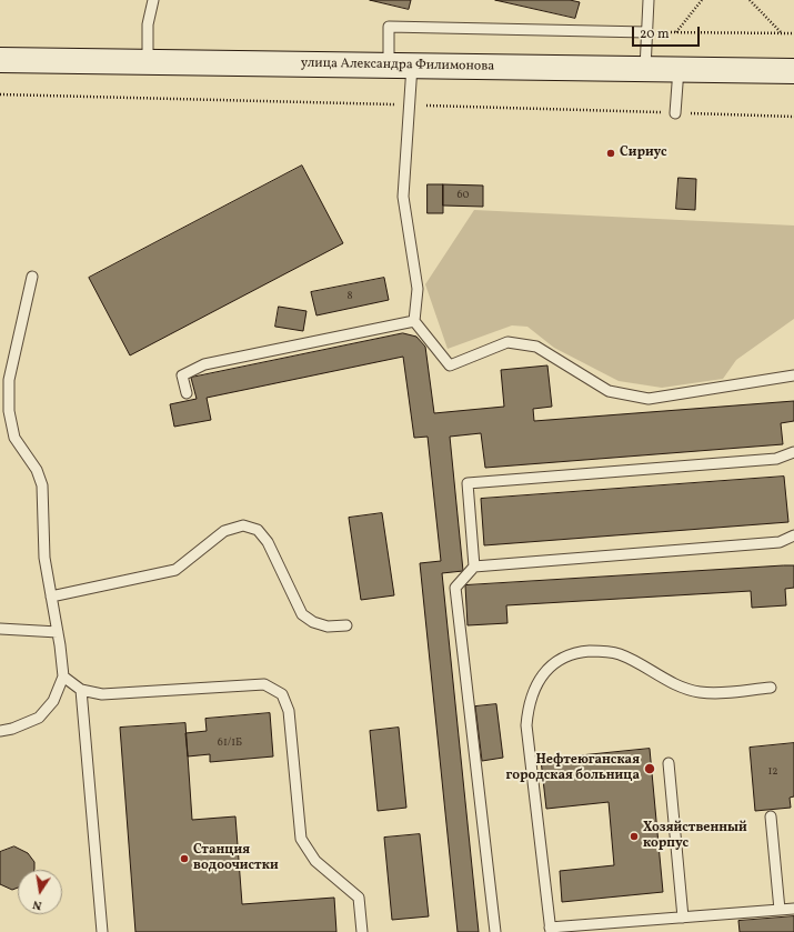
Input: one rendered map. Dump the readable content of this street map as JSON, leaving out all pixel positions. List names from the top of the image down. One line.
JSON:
{"streets":{"main road":["улица Александра Филимонова"]},"places":["Сириус","Нефтеюганская городская больница","Хозяйственный корпус","Станция водоочистки"],"house_numbers":["60","8","61/1Б","12"],"scale_bar":"20 m","north":"bottom"}
